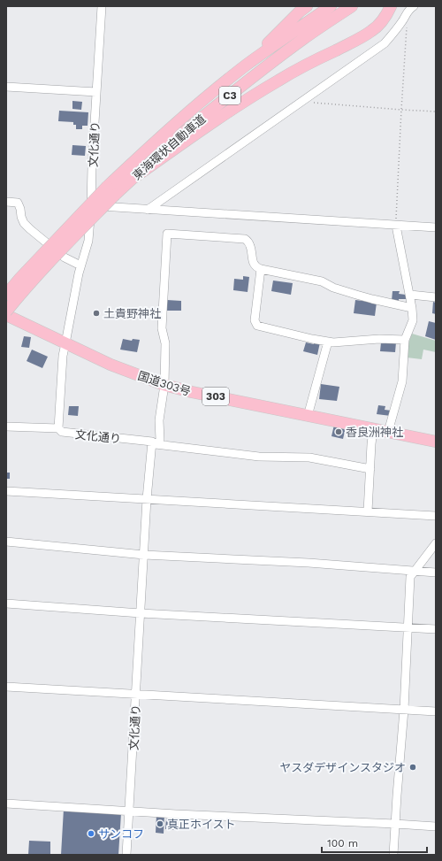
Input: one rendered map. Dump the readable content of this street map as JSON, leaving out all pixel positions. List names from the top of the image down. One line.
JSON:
{"streets":{"highway":["C3","東海環状自動車道","国道303号","303"],"street":["文化通り"]},"crossings":[["文化通り","国道303号"]],"places":["土貴野神社","香良洲神社","ヤスダデザインスタジオ","真正ホイスト","サンコフ"],"scale_bar":"100 m"}
